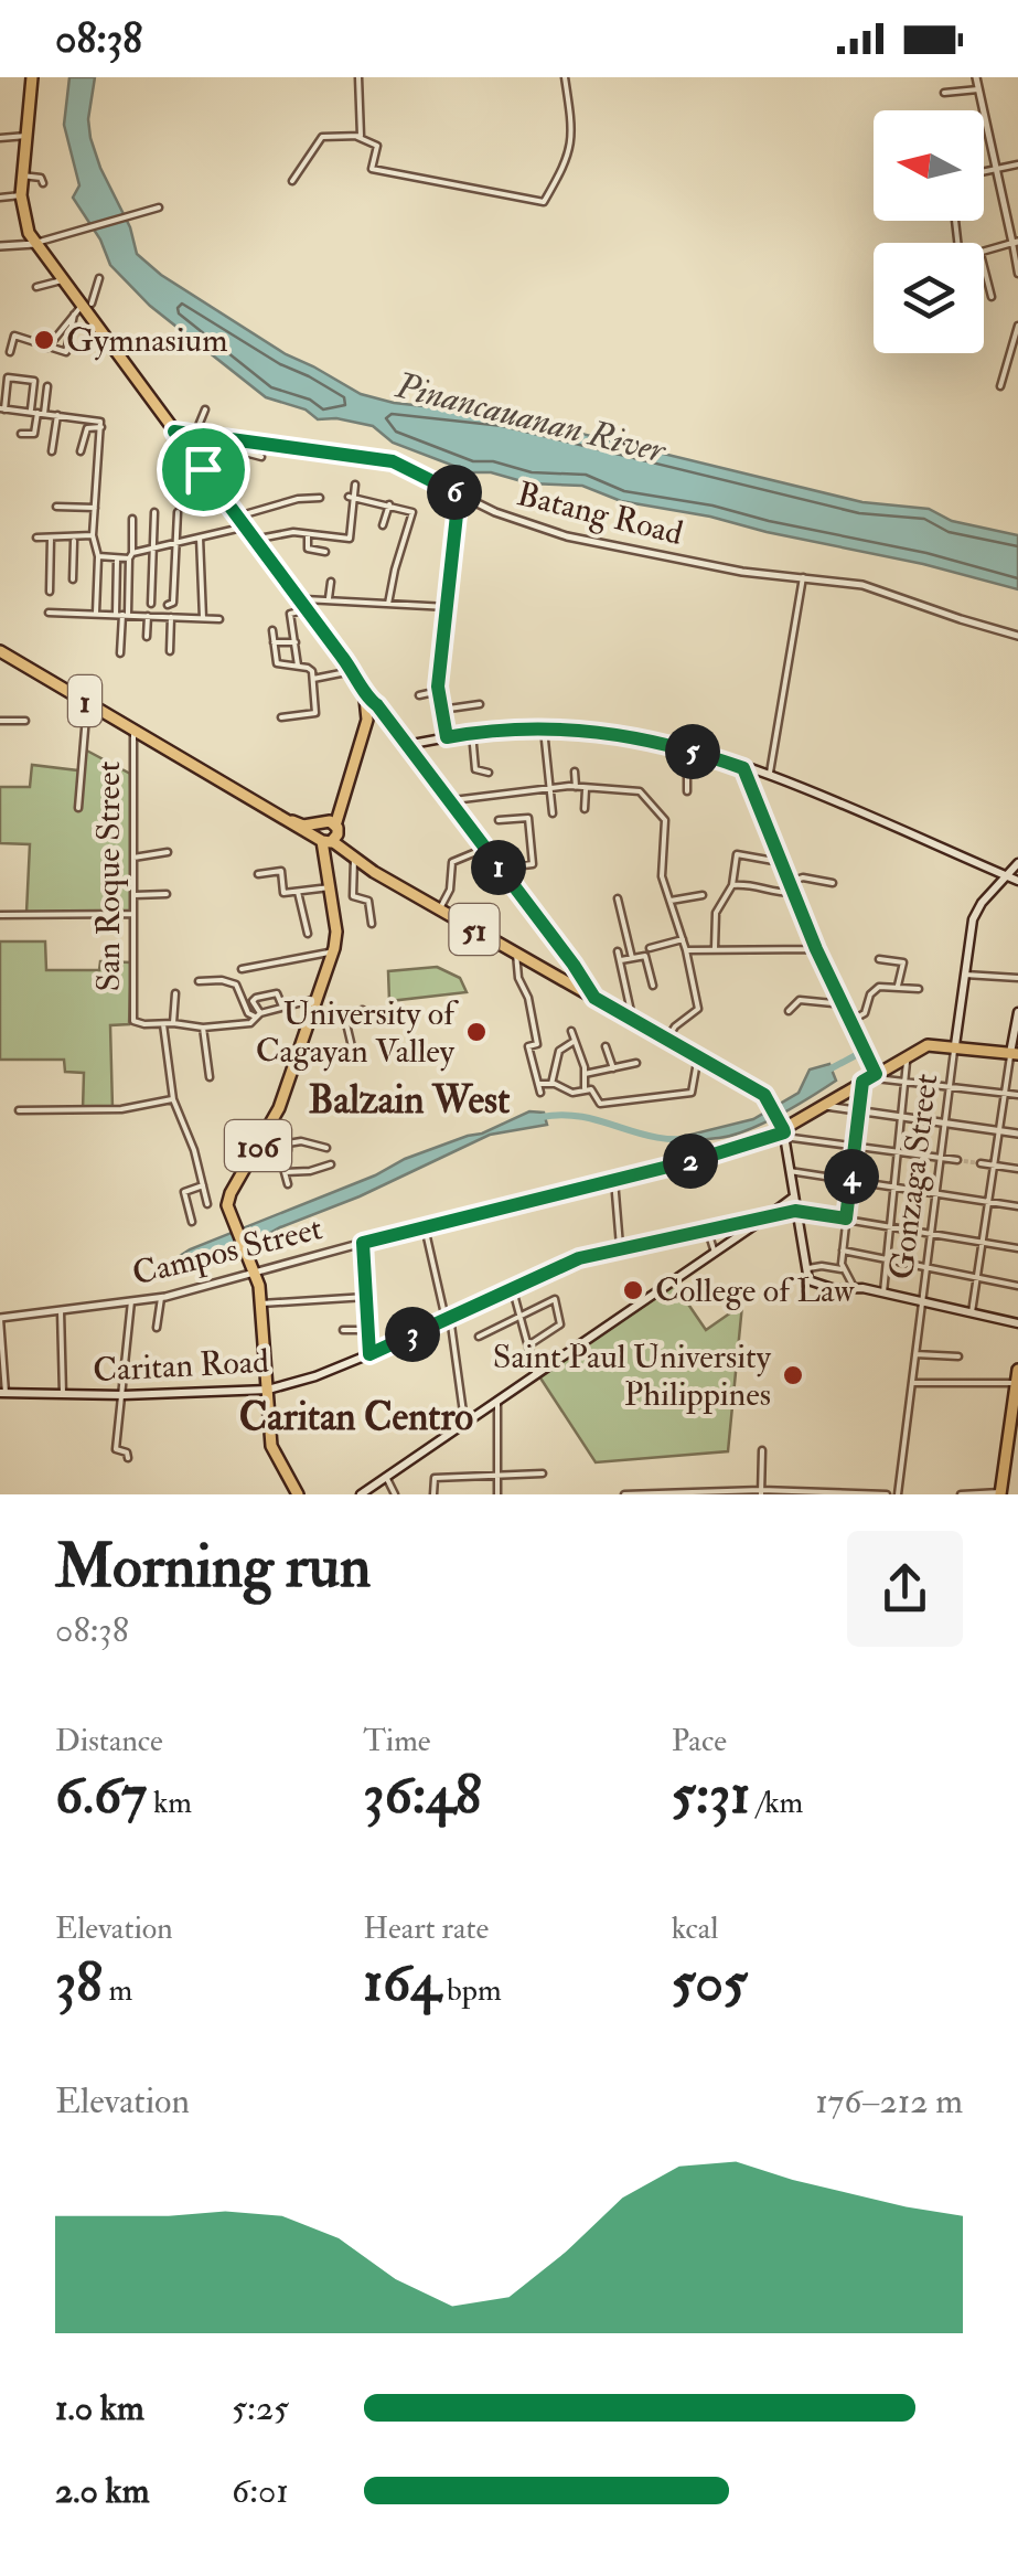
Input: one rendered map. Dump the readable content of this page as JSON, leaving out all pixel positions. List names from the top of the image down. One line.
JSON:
{"streets":{"main road":["1","51","106","Gonzaga Street","Caritan Road"],"street":["Batang Road","San Roque Street","Campos Street"]},"crossings":[["1","San Roque Street"],["1","51"],["1","106"],["San Roque Street","106"],["51","106"],["106","Campos Street"],["106","Caritan Road"]],"districts":["Balzain West","Caritan Centro"],"water":["Pinancauanan River"],"places":["Gymnasium","University of Cagayan Valley","College of Law","Saint Paul University Philippines"],"north":"left","page":{"status":"08:38","pins":["6","5","1","2","4","3"],"heading":["Morning run","08:38"],"stats":[["Distance","6.67 km"],["Time","36:48"],["Pace","5:31 /km"],["Elevation","38 m"],["Heart rate","164 bpm"],["kcal","505"]],"chart":["Elevation","176–212 m"],"list":[{"name":"1.0 km","note":"5:25"},{"name":"2.0 km","note":"6:01"}]}}
